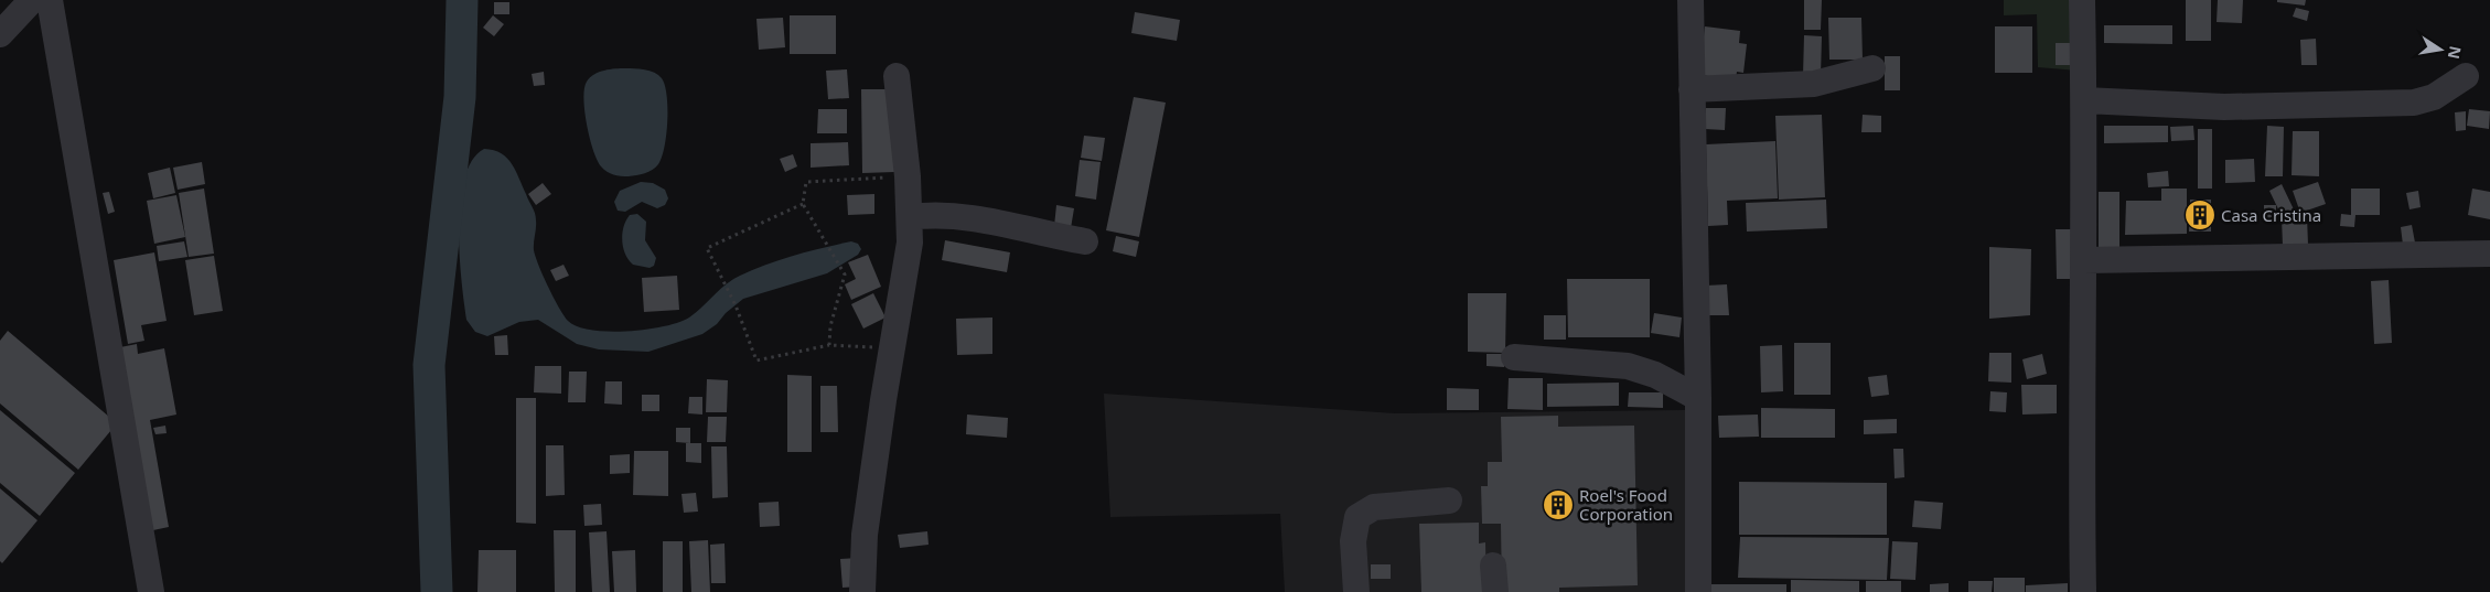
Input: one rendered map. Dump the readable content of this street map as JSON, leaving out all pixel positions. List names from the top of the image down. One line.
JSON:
{"places":{"building":["Casa Cristina","Roel's Food Corporation"]},"north":"right"}
